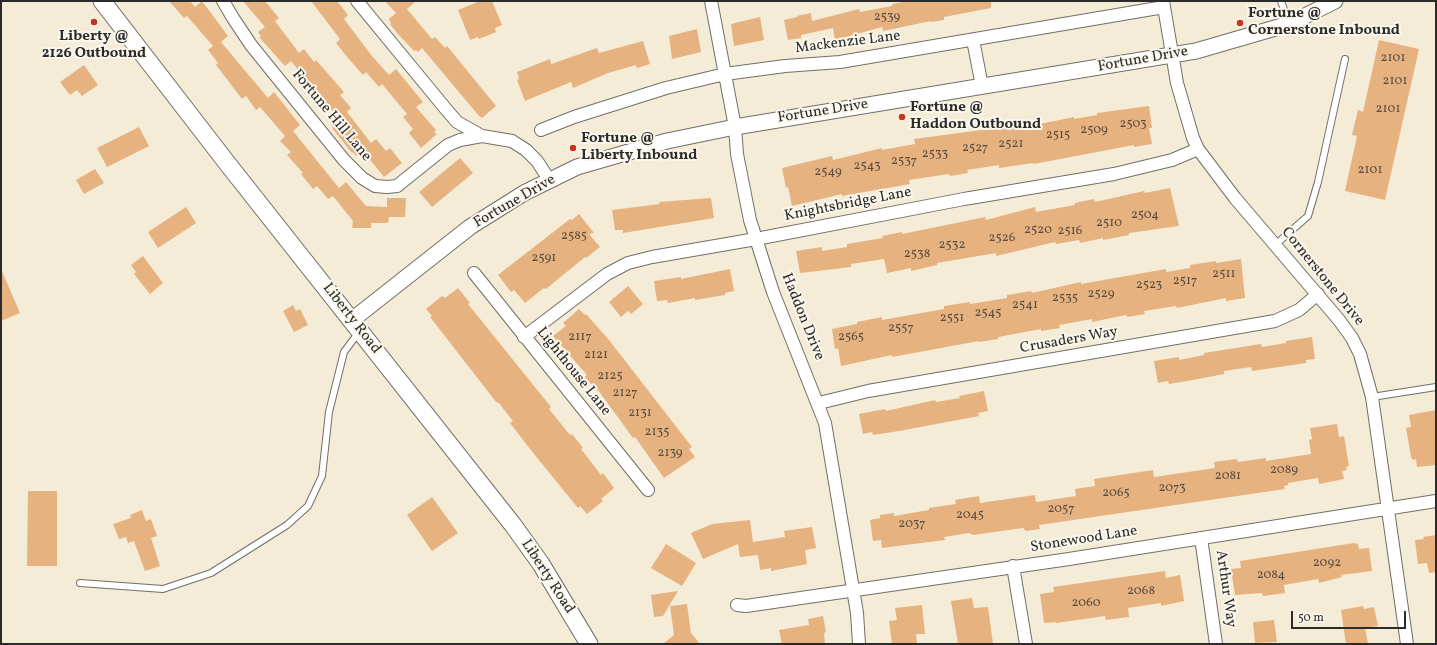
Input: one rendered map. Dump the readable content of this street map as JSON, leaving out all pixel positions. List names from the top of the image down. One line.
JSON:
{"streets":{"main road":["Liberty Road"],"street":["Mackenzie Lane","Fortune Drive","Fortune Hill Lane","Knightsbridge Lane","Cornerstone Drive","Haddon Drive","Crusaders Way","Lighthouse Lane","Stonewood Lane","Arthur Way"]},"crossings":[["Mackenzie Lane","Cornerstone Drive"],["Mackenzie Lane","Haddon Drive"],["Fortune Drive","Fortune Hill Lane"],["Fortune Drive","Cornerstone Drive"],["Fortune Drive","Haddon Drive"],["Fortune Drive","Liberty Road"],["Knightsbridge Lane","Cornerstone Drive"],["Knightsbridge Lane","Haddon Drive"],["Knightsbridge Lane","Lighthouse Lane"],["Cornerstone Drive","Crusaders Way"],["Cornerstone Drive","Stonewood Lane"],["Haddon Drive","Crusaders Way"],["Haddon Drive","Stonewood Lane"],["Stonewood Lane","Arthur Way"]],"places":["Liberty @ 2126 Outbound","Fortune @ Cornerstone Inbound","Fortune @ Haddon Outbound","Fortune @ Liberty Inbound"],"house_numbers":["2539","2101","2101","2101","2503","2509","2515","2521","2527","2533","2537","2543","2101","2549","2504","2510","2520","2516","2585","2526","2532","2538","2591","2511","2517","2523","2529","2535","2541","2545","2551","2557","2117","2565","2121","2125","2127","2131","2135","2139","2089","2081","2073","2065","2057","2045","2037","2092","2084","2068","2060"],"scale_bar":"50 m"}
